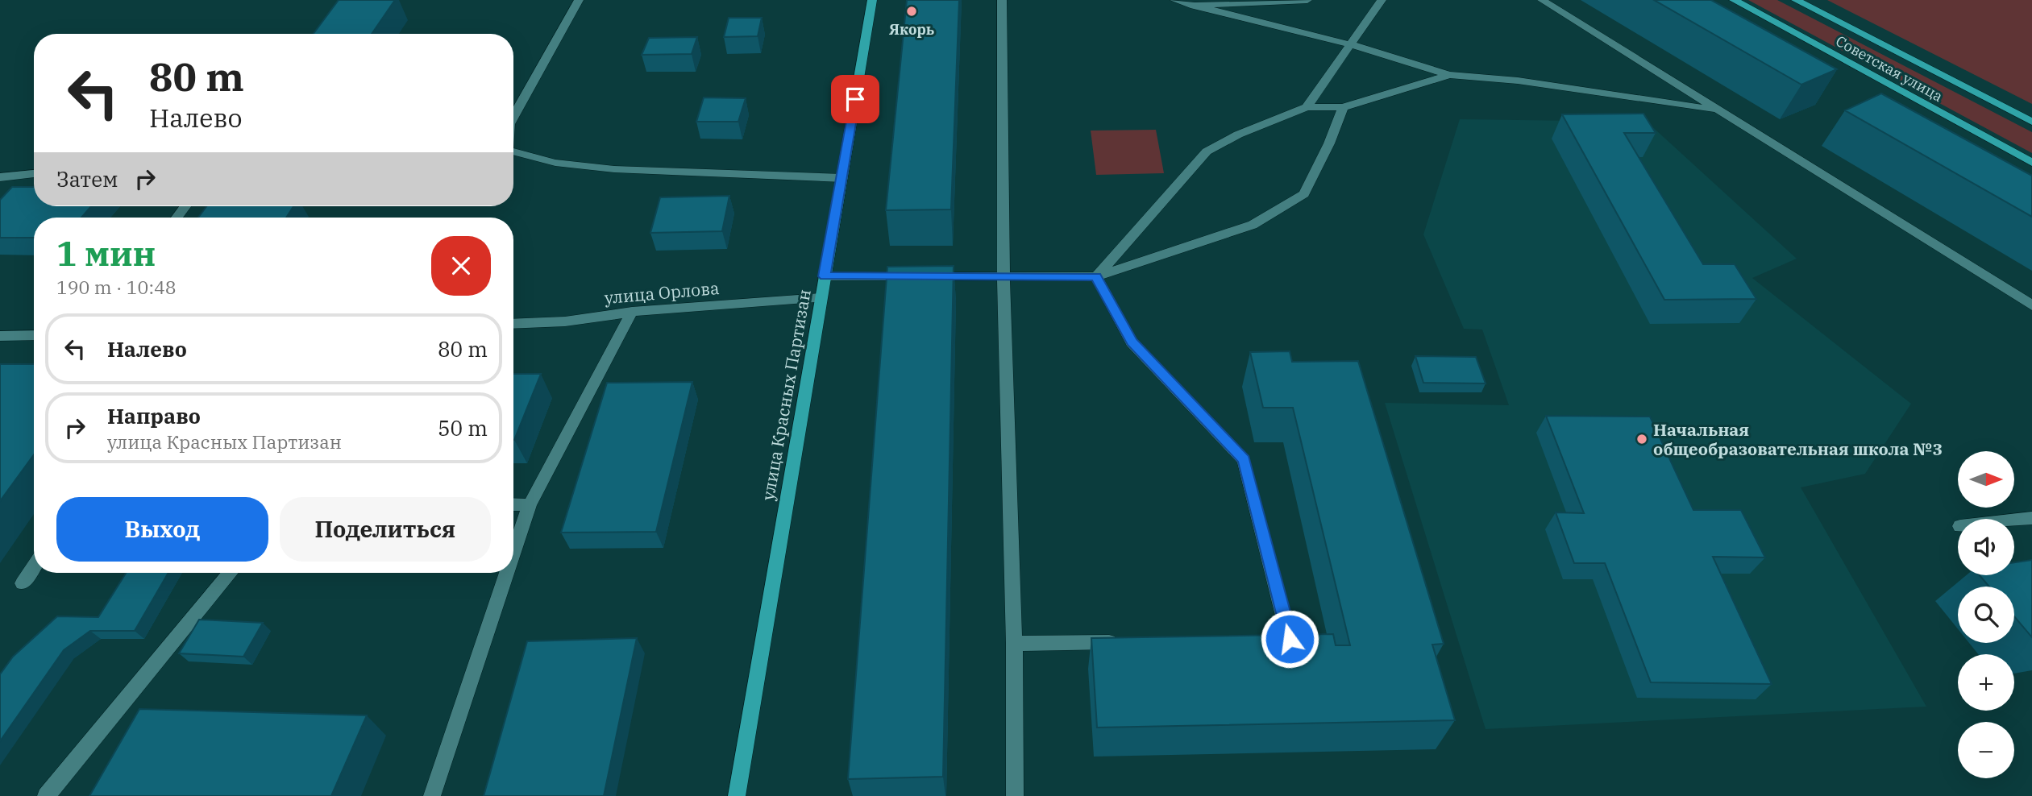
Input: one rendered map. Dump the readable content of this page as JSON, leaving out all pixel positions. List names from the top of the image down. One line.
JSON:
{"streets":{"main road":["Советская улица","улица Красных Партизан"],"street":["улица Орлова"]},"crossings":[["улица Орлова","улица Красных Партизан"]],"places":["Якорь","Начальная общеобразовательная школа №3"],"north":"right","page":{"turn":["80 m","Налево"],"then":"Затем","heading":["1 мин","190 m · 10:48"],"list":[{"name":"Налево","value":"80 m"},{"name":"Направо","note":"улица Красных Партизан","value":"50 m"}],"map_buttons":["+","−"],"buttons":["Выход","Поделиться"]}}
